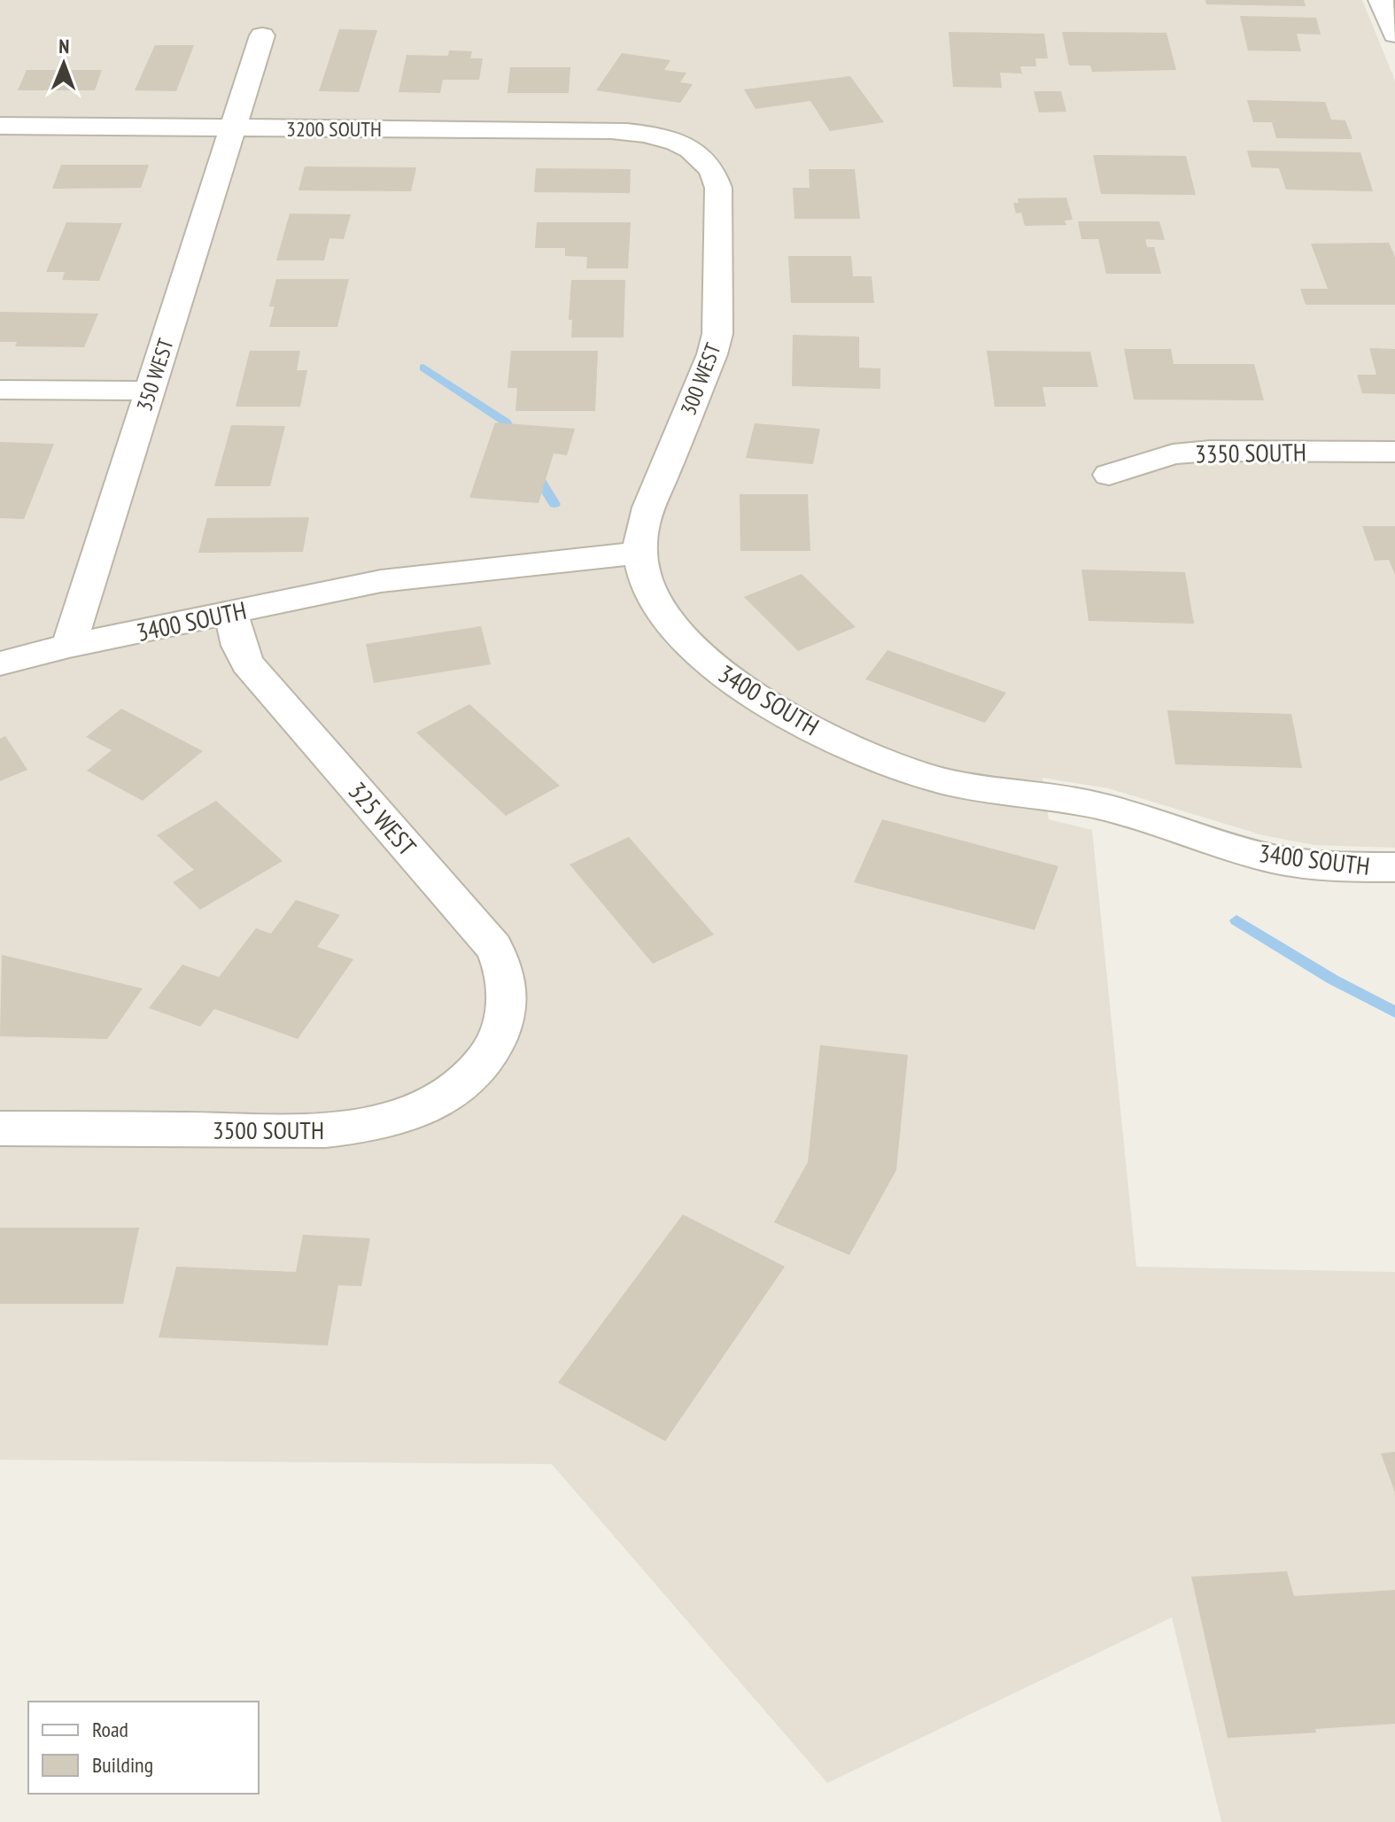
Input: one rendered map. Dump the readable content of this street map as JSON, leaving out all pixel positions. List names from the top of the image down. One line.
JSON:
{"streets":{"street":["3200 SOUTH","350 WEST","300 WEST","3350 SOUTH","3400 SOUTH","325 WEST","3500 SOUTH"]},"crossings":[["3200 SOUTH","350 WEST"],["3200 SOUTH","300 WEST"],["350 WEST","3400 SOUTH"],["300 WEST","3400 SOUTH"],["3400 SOUTH","325 WEST"],["325 WEST","3500 SOUTH"]],"legend":["Road","Building"],"north":"top"}
